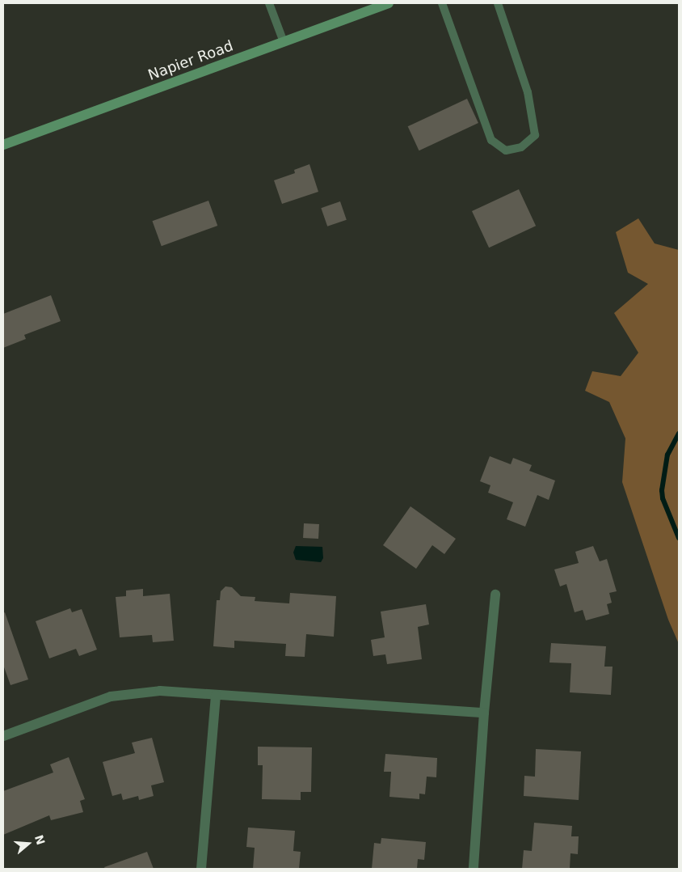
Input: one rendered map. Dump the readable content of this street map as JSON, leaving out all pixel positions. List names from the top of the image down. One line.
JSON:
{"streets":{"street":["Napier Road"]},"north":"right"}
